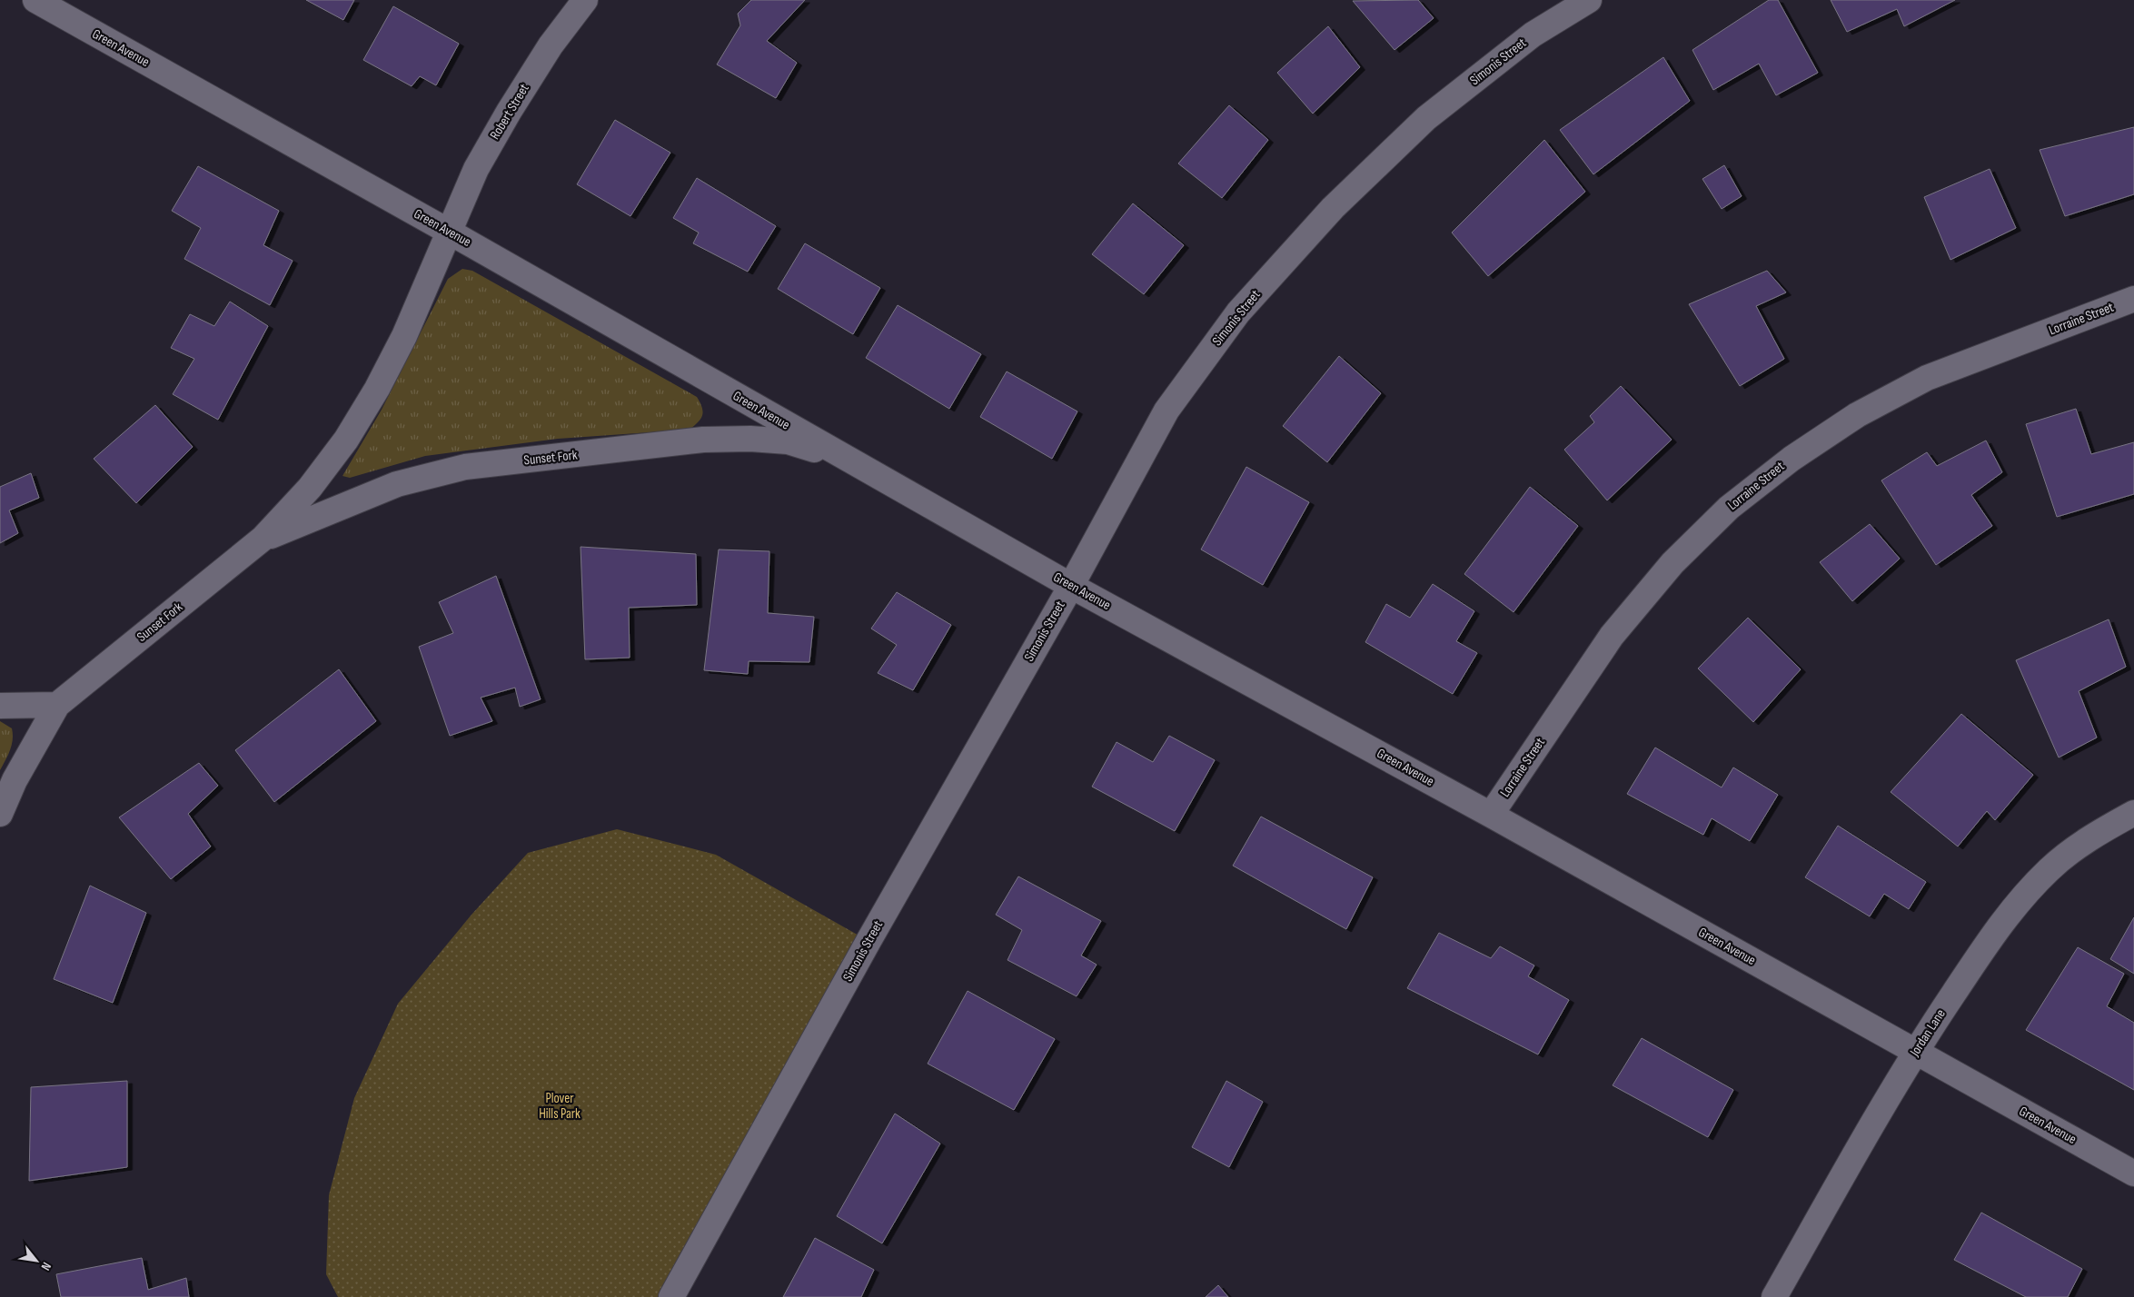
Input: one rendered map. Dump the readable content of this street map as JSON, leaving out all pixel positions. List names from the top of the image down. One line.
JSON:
{"streets":{"street":["Green Avenue","Simonis Street","Robert Street","Lorraine Street","Sunset Fork","Jordan Lane"]},"crossings":[["Green Avenue","Simonis Street"],["Green Avenue","Robert Street"],["Green Avenue","Lorraine Street"],["Green Avenue","Sunset Fork"],["Green Avenue","Jordan Lane"],["Robert Street","Sunset Fork"]],"parks":["Plover Hills Park"],"north":"bottom right"}
